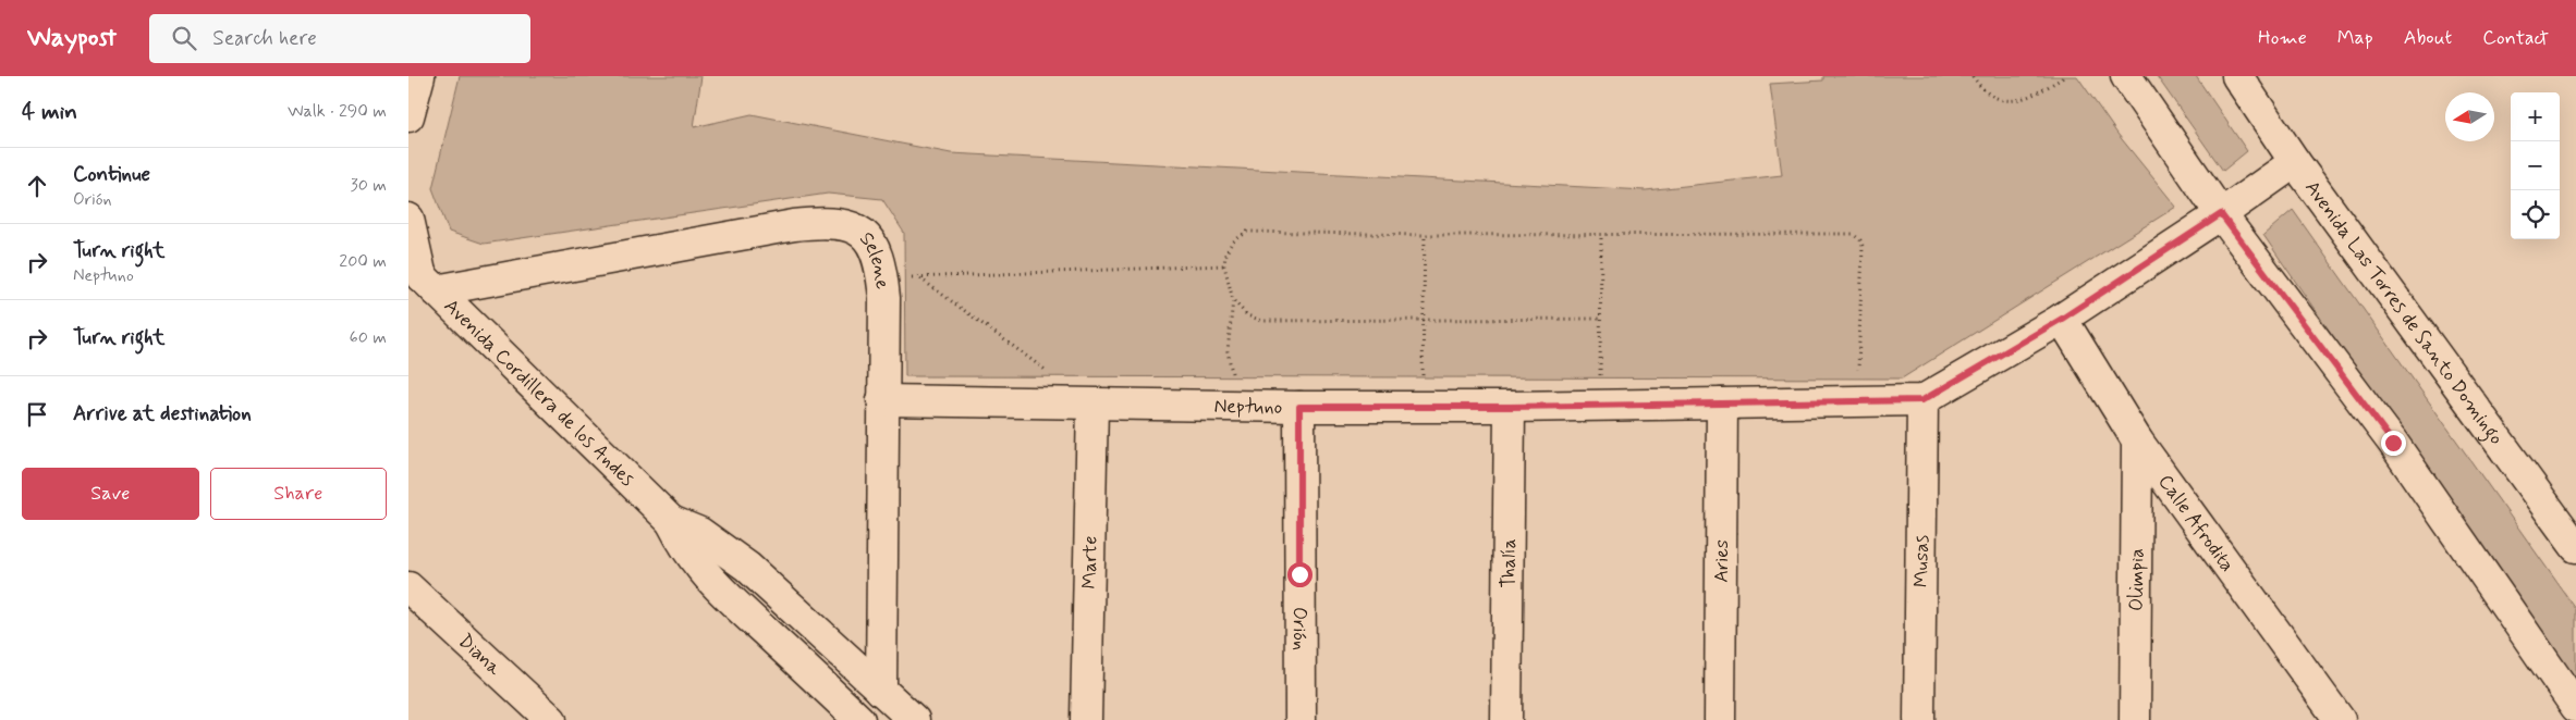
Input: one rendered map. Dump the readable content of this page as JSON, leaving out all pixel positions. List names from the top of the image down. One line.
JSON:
{"streets":{"street":["Selene","Avenida Las Torres de Santo Domingo","Avenida Cordillera de los Andes","Neptuno","Calle Afrodita","Musas","Aries","Marte","Thalía","Olimpia","Orión","Diana"]},"crossings":[["Selene","Avenida Cordillera de los Andes"],["Selene","Neptuno"],["Avenida Las Torres de Santo Domingo","Neptuno"],["Neptuno","Calle Afrodita"],["Neptuno","Musas"],["Neptuno","Aries"],["Neptuno","Marte"],["Neptuno","Thalía"],["Neptuno","Orión"],["Calle Afrodita","Olimpia"]],"north":"left","page":{"header":"Waypost","search":"Search here","nav":["Home","Map","About","Contact"],"heading":["4 min","Walk · 290 m"],"map_buttons":["+","−"],"list":[["Continue","Orión","30 m"],["Turn right","Neptuno","200 m"],["Turn right","60 m"],"Arrive at destination"],"buttons":["Save","Share"]}}
